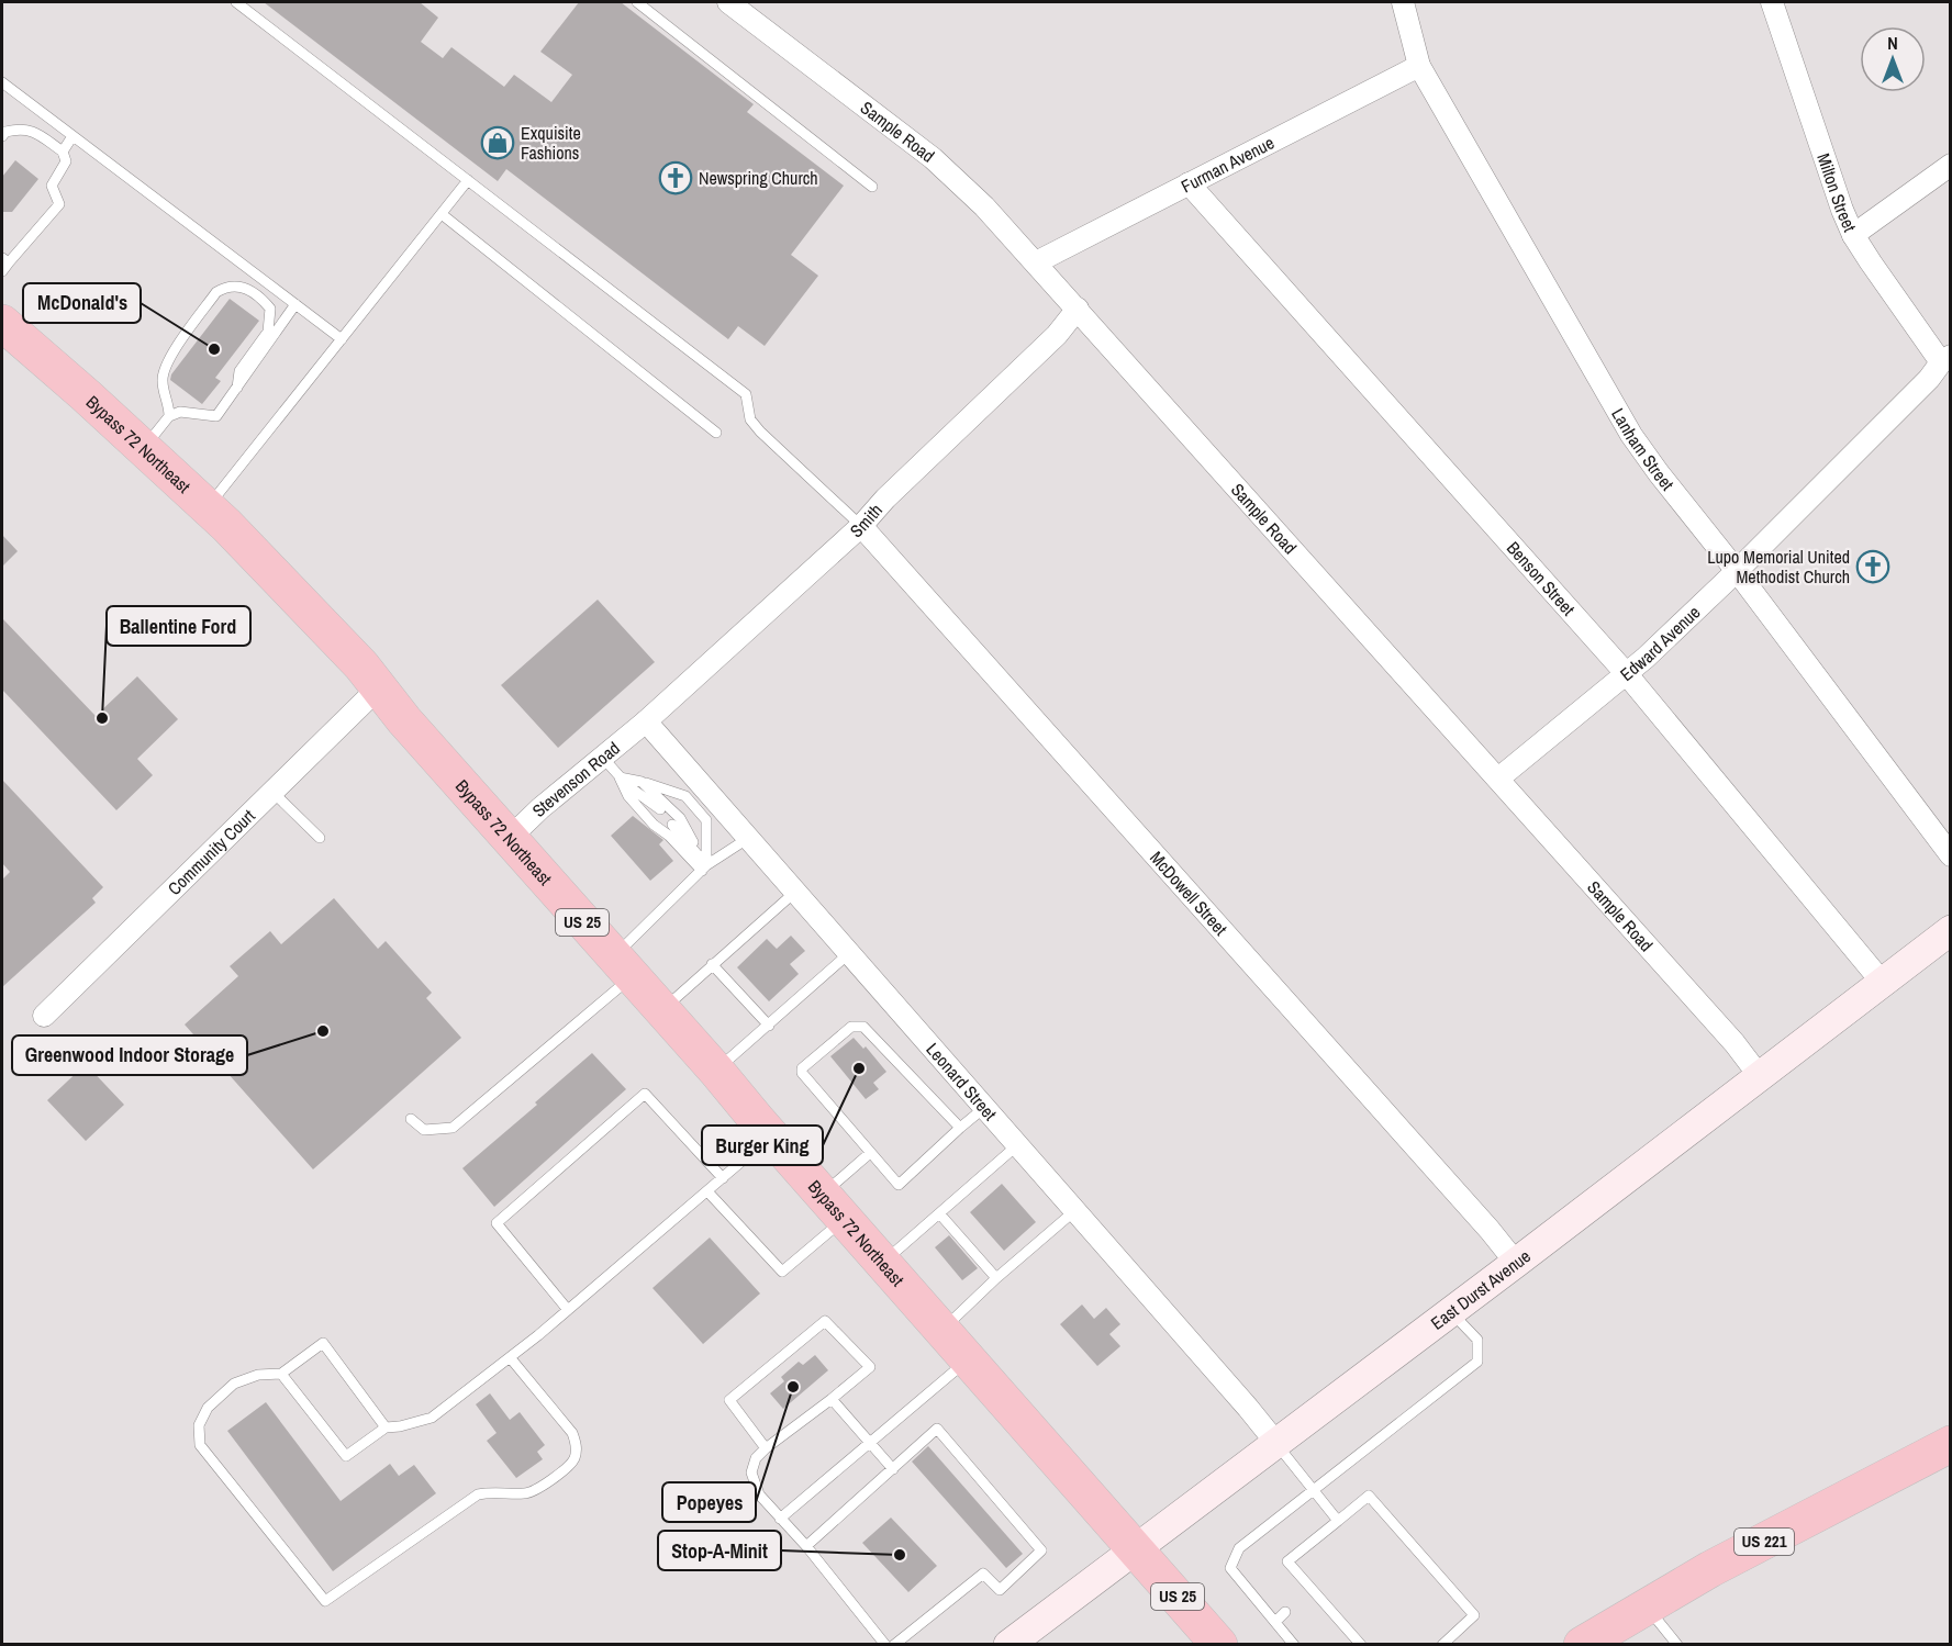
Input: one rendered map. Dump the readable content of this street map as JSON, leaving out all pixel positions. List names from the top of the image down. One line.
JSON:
{"streets":{"highway":["Bypass 72 Northeast","US 25","US 221"],"street":["Sample Road","Furman Avenue","Milton Street","Lanham Street","Smith","Benson Street","Edward Avenue","Stevenson Road","Community Court","McDowell Street","Leonard Street","East Durst Avenue"]},"crossings":[["Sample Road","Furman Avenue"],["Sample Road","Smith"],["Sample Road","Edward Avenue"],["Sample Road","East Durst Avenue"],["Furman Avenue","Lanham Street"],["Furman Avenue","Benson Street"],["Milton Street","Edward Avenue"],["Bypass 72 Northeast","Stevenson Road"],["Bypass 72 Northeast","Community Court"],["Bypass 72 Northeast","US 25"],["Bypass 72 Northeast","East Durst Avenue"],["Lanham Street","Edward Avenue"],["Smith","Stevenson Road"],["Smith","McDowell Street"],["Smith","Leonard Street"],["Benson Street","Edward Avenue"],["Benson Street","East Durst Avenue"],["Stevenson Road","Leonard Street"],["McDowell Street","East Durst Avenue"],["US 25","East Durst Avenue"],["Leonard Street","East Durst Avenue"]],"places":{"shop":["Exquisite Fashions"],"church":["Newspring Church","Lupo Memorial United Methodist Church"],"other":["McDonald's","Ballentine Ford","Greenwood Indoor Storage","Burger King","Popeyes","Stop-A-Minit"]},"north":"top"}
